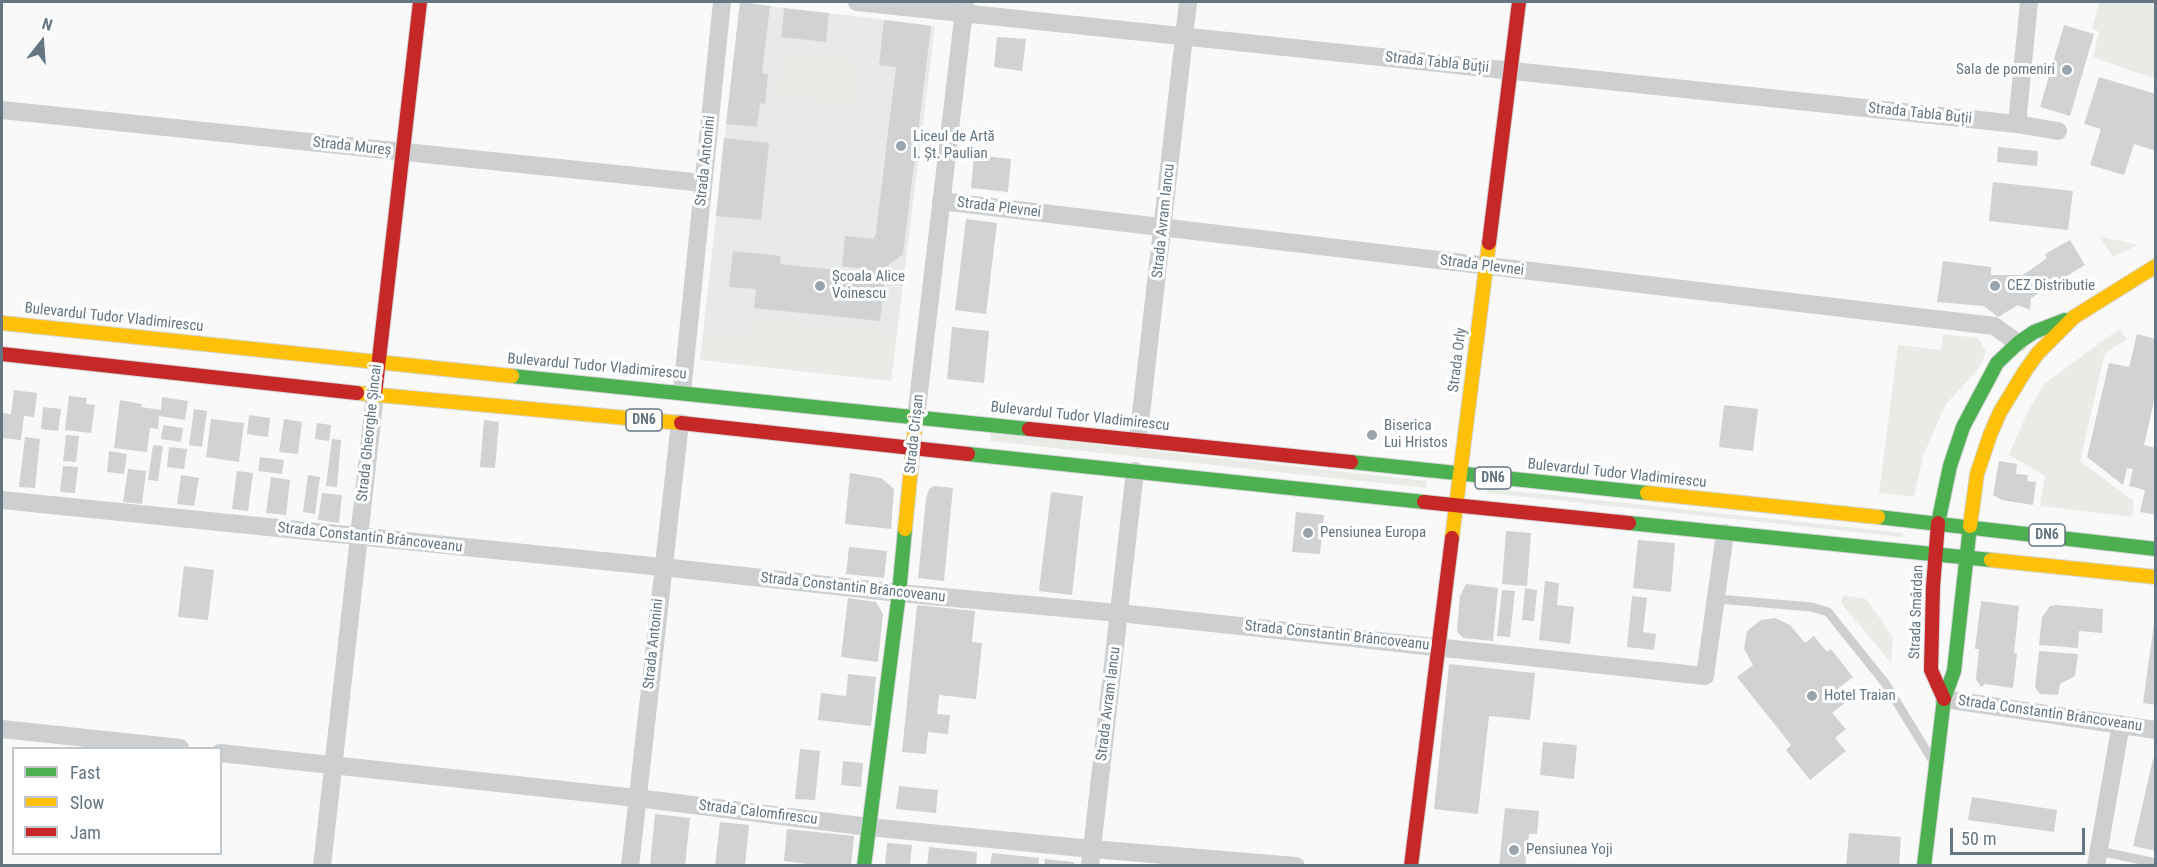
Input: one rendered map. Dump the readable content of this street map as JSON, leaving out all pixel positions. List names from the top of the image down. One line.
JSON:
{"streets":{"main road":["Bulevardul Tudor Vladimirescu","Strada Orly","DN6","Strada Gheorghe Șincai","Strada Crișan","Strada Smârdan"],"street":["Strada Tabla Buții","Strada Mureș","Strada Antonini","Strada Plevnei","Strada Avram Iancu","Strada Constantin Brâncoveanu","Strada Calomfirescu"]},"crossings":[["Strada Tabla Buții","Strada Avram Iancu"],["Strada Tabla Buții","Strada Orly"],["Strada Tabla Buții","Strada Crișan"],["Strada Mureș","Strada Antonini"],["Strada Mureș","Strada Gheorghe Șincai"],["Strada Antonini","Bulevardul Tudor Vladimirescu"],["Strada Antonini","DN6"],["Strada Antonini","Strada Constantin Brâncoveanu"],["Strada Antonini","Strada Calomfirescu"],["Strada Plevnei","Strada Avram Iancu"],["Strada Plevnei","Strada Orly"],["Strada Plevnei","Strada Crișan"],["Strada Plevnei","Strada Smârdan"],["Strada Avram Iancu","Bulevardul Tudor Vladimirescu"],["Strada Avram Iancu","DN6"],["Strada Avram Iancu","Strada Constantin Brâncoveanu"],["Strada Avram Iancu","Strada Calomfirescu"],["Bulevardul Tudor Vladimirescu","Strada Orly"],["Bulevardul Tudor Vladimirescu","Strada Gheorghe Șincai"],["Bulevardul Tudor Vladimirescu","Strada Crișan"],["Bulevardul Tudor Vladimirescu","Strada Smârdan"],["Strada Orly","DN6"],["Strada Orly","Strada Constantin Brâncoveanu"],["DN6","Strada Gheorghe Șincai"],["DN6","Strada Crișan"],["DN6","Strada Smârdan"],["Strada Gheorghe Șincai","Strada Constantin Brâncoveanu"],["Strada Gheorghe Șincai","Strada Calomfirescu"],["Strada Crișan","Strada Constantin Brâncoveanu"],["Strada Crișan","Strada Calomfirescu"],["Strada Constantin Brâncoveanu","Strada Smârdan"]],"places":["Sala de pomeniri","Liceul de Artă I. Șt. Paulian","Școala Alice Voinescu","CEZ Distributie","Biserica Lui Hristos","Pensiunea Europa","Hotel Traian","Pensiunea Yoji"],"legend":["Fast","Slow","Jam"],"scale_bar":"50 m","north":"top"}
